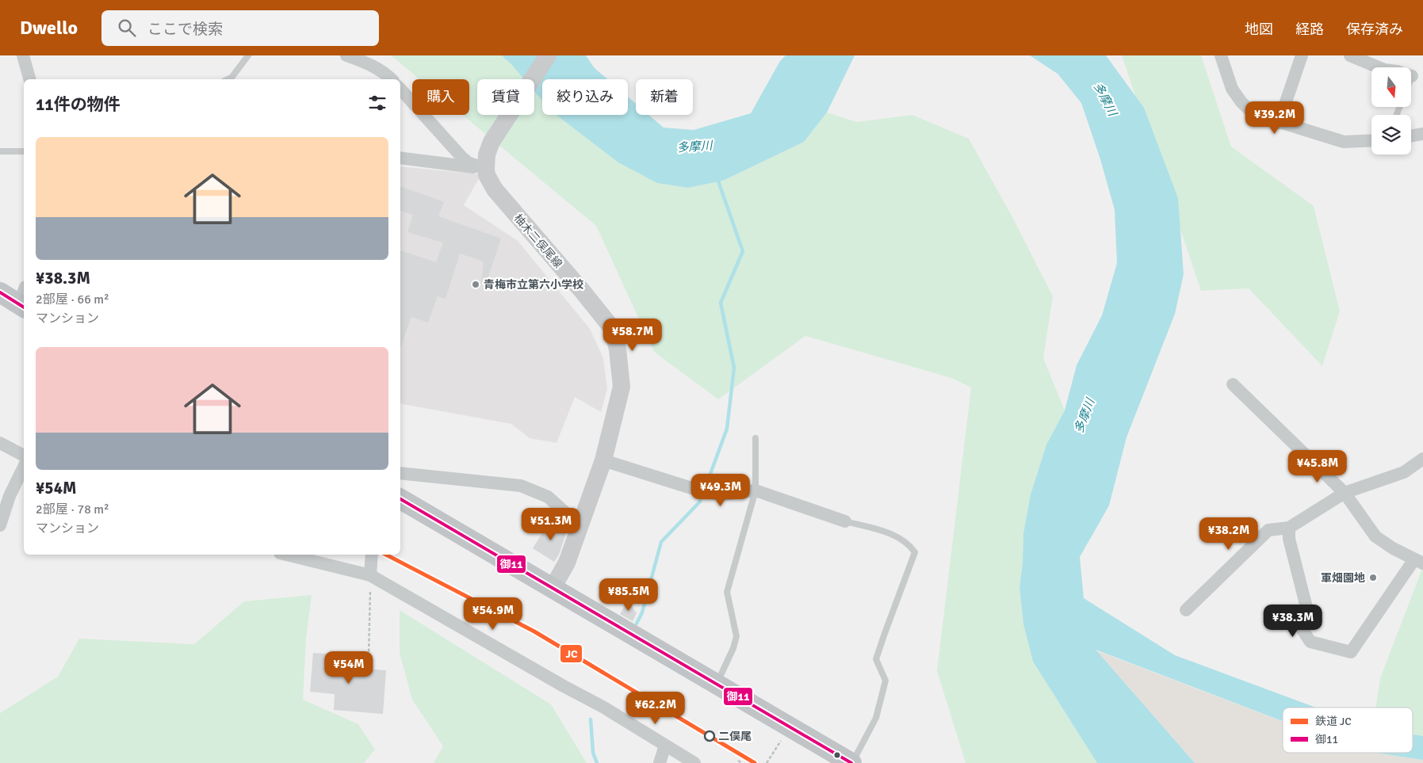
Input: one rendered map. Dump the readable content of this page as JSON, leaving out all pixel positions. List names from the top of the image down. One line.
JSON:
{"streets":{"main road":["柚木二俣尾線"]},"water":["多摩川"],"places":["青梅市立第六小学校","軍畑園地","二俣尾"],"lines":["transit line 御11","rail line JC"],"legend":["鉄道 JC","御11"],"north":"bottom","page":{"header":"Dwello","search":"ここで検索","nav":["地図","経路","保存済み"],"chip":["購入","賃貸","絞り込み","新着"],"heading":"11件の物件","price":["¥39.2M","¥58.7M","¥45.8M","¥49.3M","¥51.3M","¥38.2M","¥85.5M","¥54.9M","¥38.3M","¥54M","¥62.2M"],"list":[{"name":"¥38.3M","note":"2部屋 · 66 m² · マンション"},{"name":"¥54M","note":"2部屋 · 78 m² · マンション"}]}}
